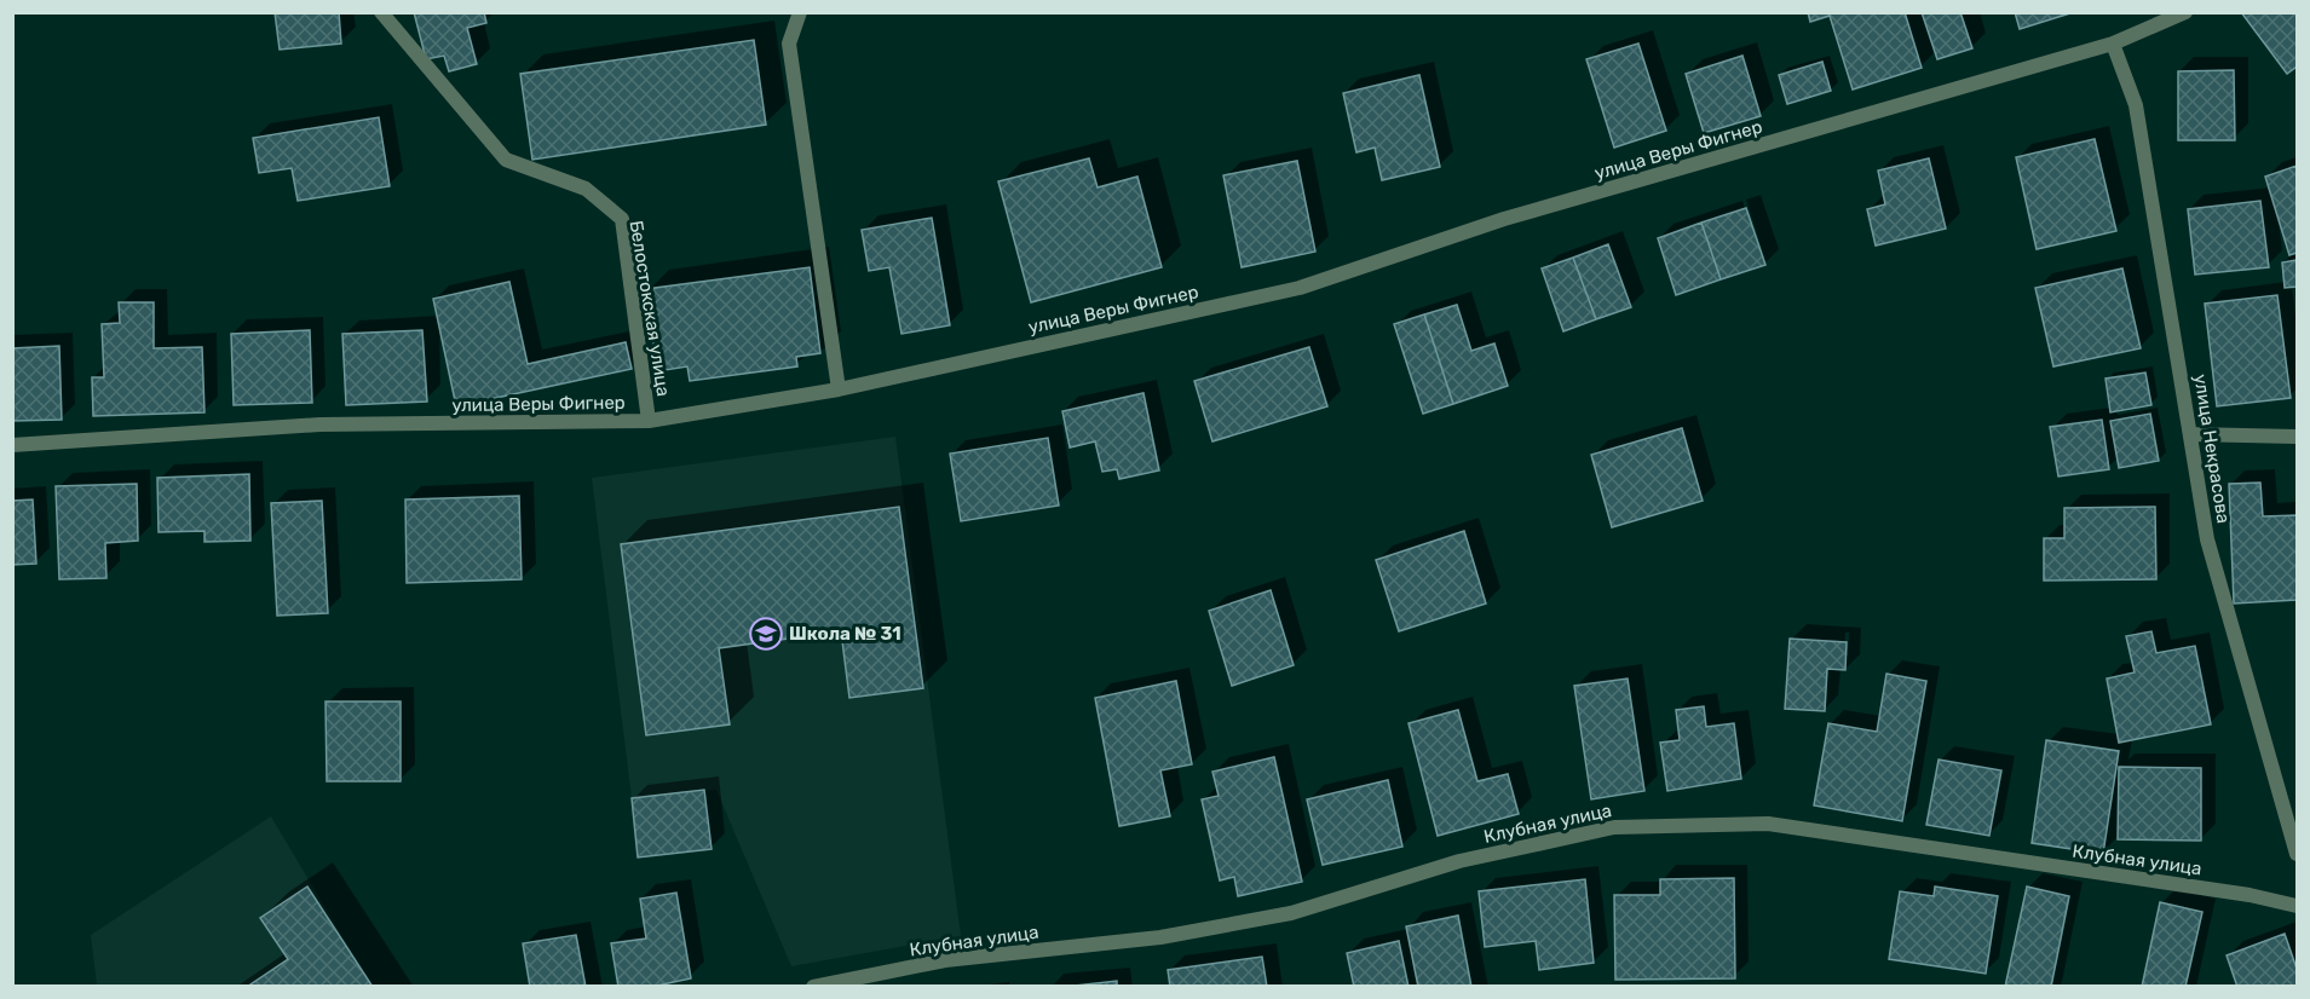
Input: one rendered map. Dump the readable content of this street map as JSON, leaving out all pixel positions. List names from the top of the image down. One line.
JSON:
{"streets":{"street":["улица Веры Фигнер","Белостокская улица","улица Некрасова","Клубная улица"]},"crossings":[["улица Веры Фигнер","Белостокская улица"],["улица Веры Фигнер","улица Некрасова"]],"places":{"school or university":["Школа № 31"]}}
